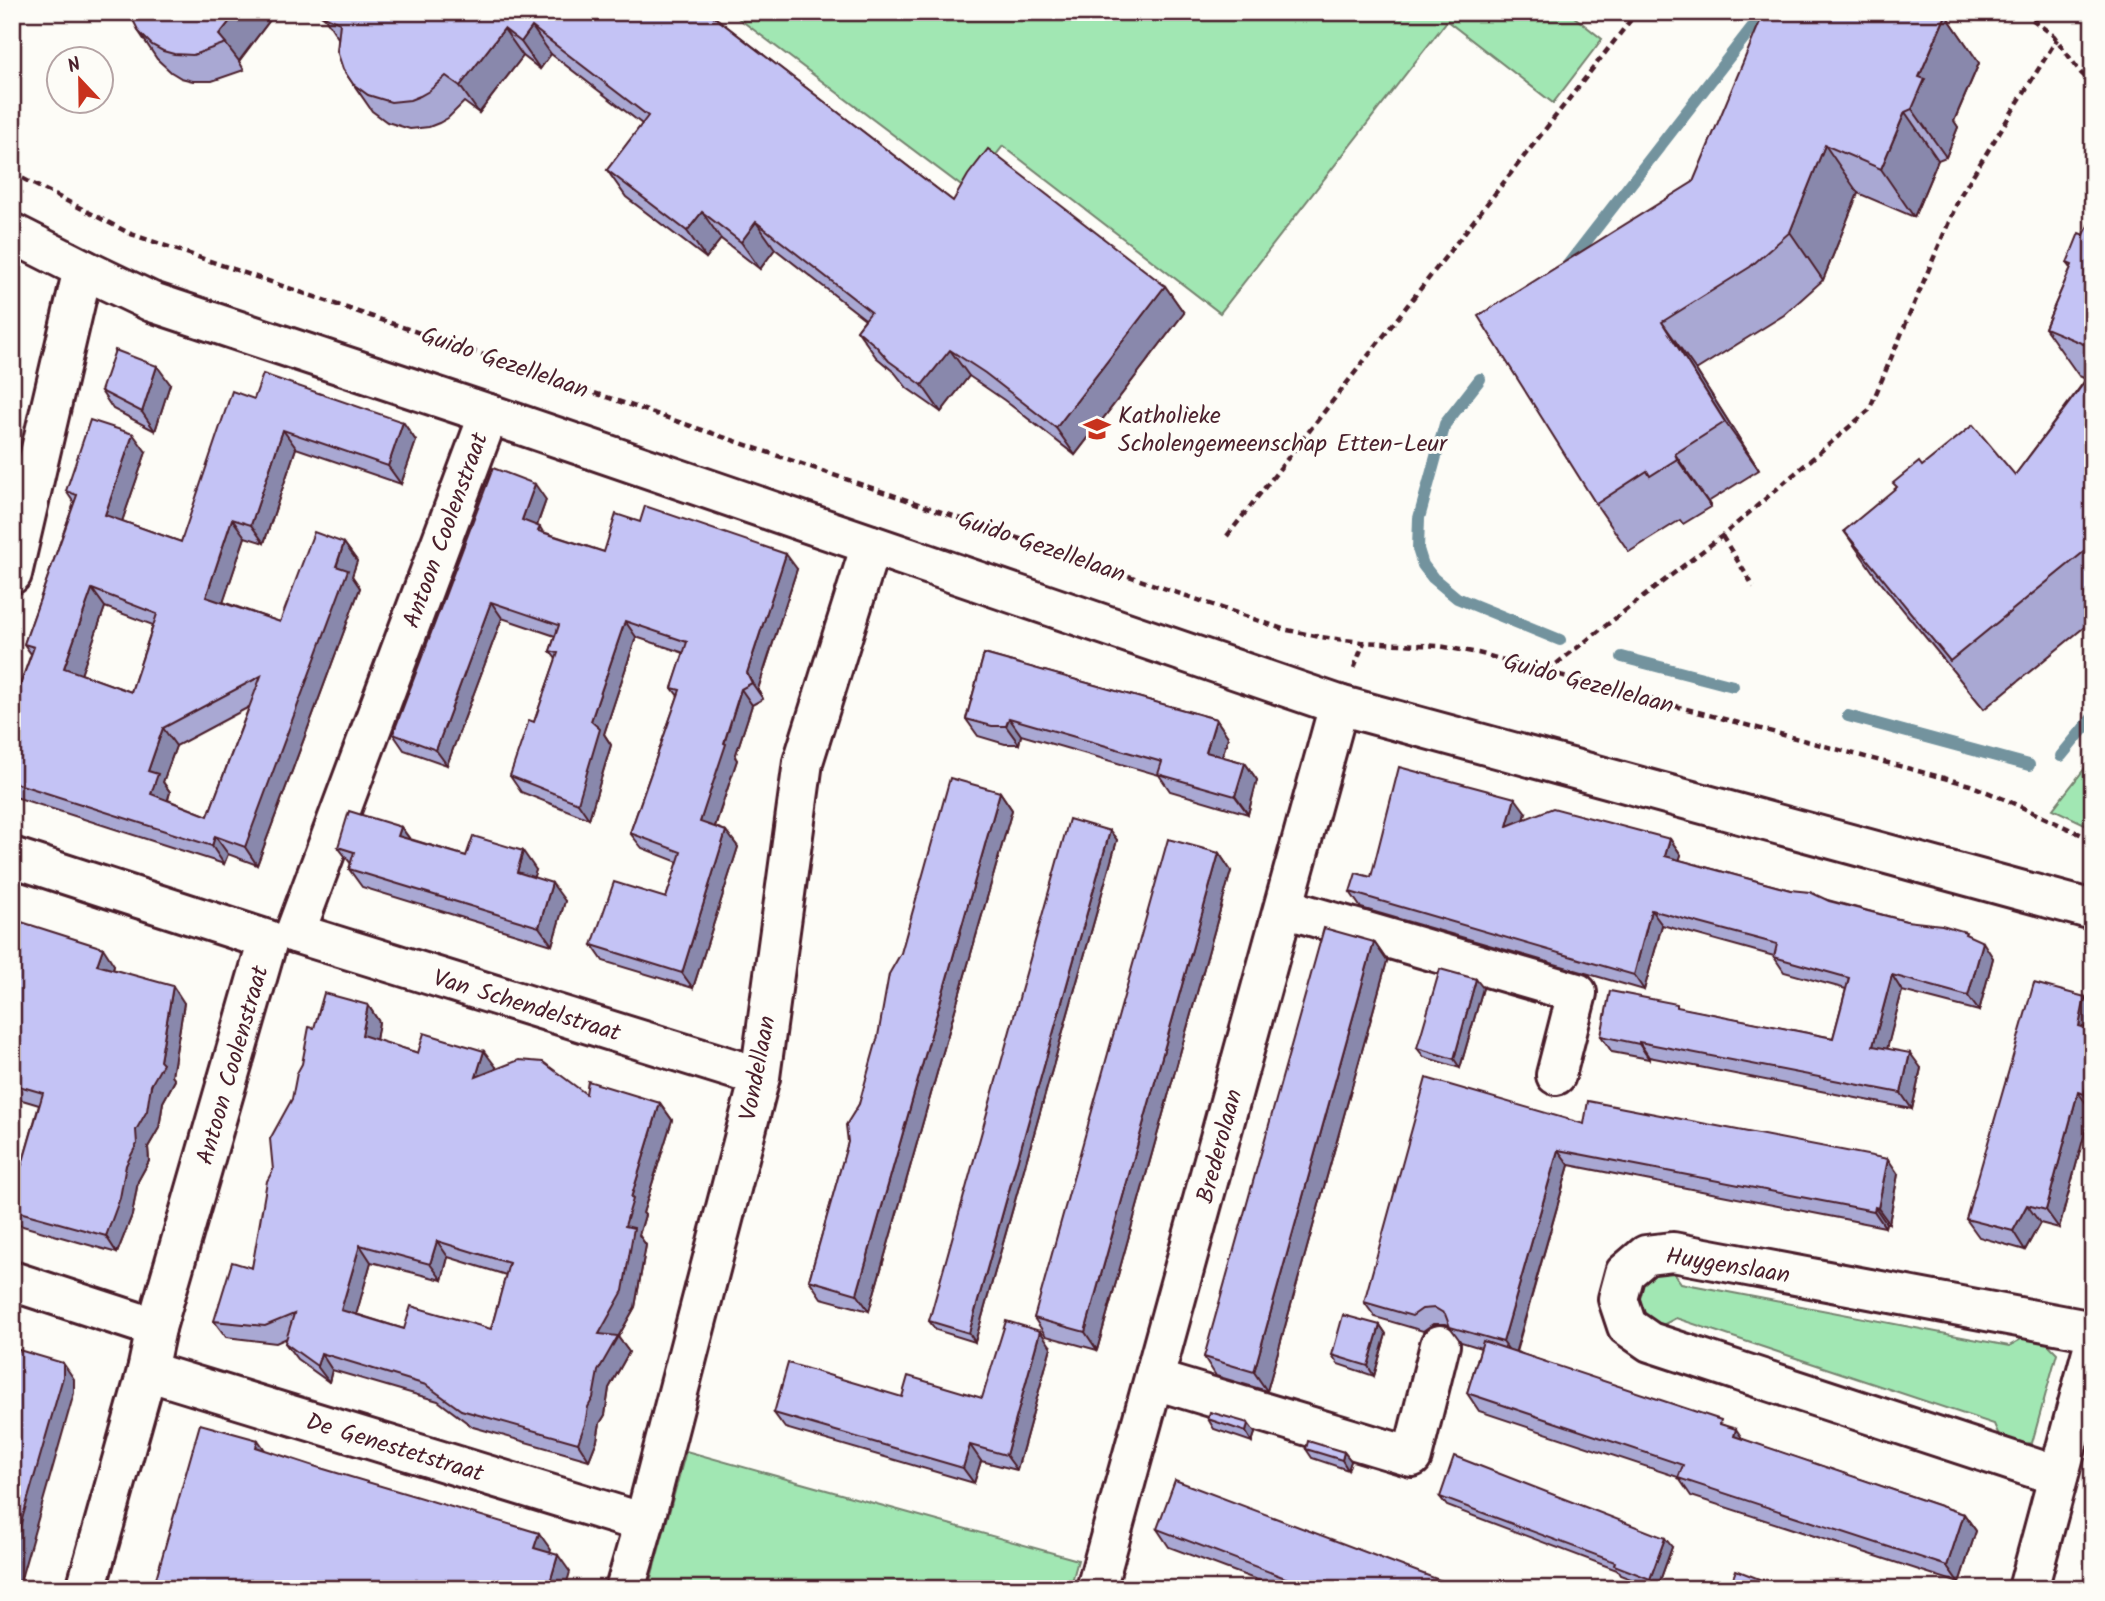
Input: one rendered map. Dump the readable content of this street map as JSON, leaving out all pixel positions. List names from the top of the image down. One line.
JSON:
{"streets":{"street":["Antoon Coolenstraat","Van Schendelstraat","Vondellaan","Brederolaan","Huygenslaan","De Genestetstraat"],"path":["Guido Gezellelaan"]},"crossings":[["Antoon Coolenstraat","Van Schendelstraat"],["Antoon Coolenstraat","De Genestetstraat"],["Van Schendelstraat","Vondellaan"],["Vondellaan","De Genestetstraat"]],"places":{"school or university":["Katholieke Scholengemeenschap Etten-Leur"]},"north":"top"}
